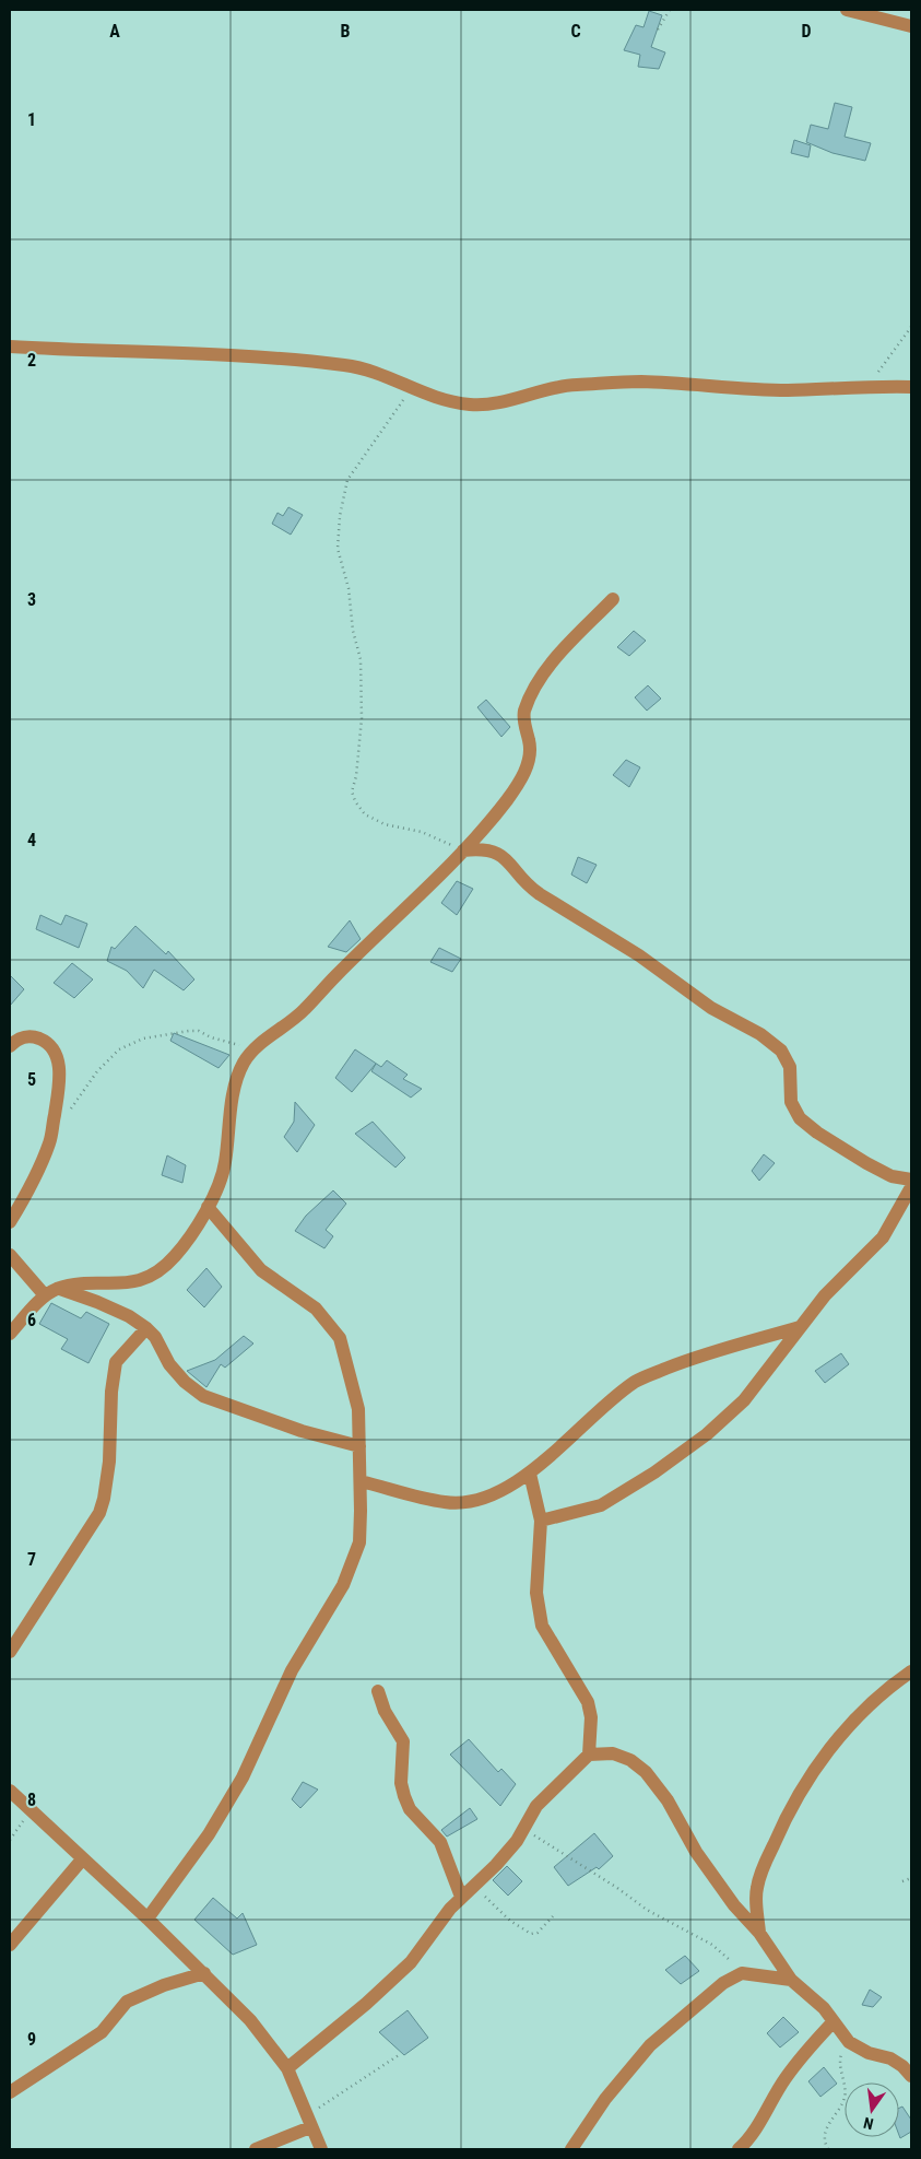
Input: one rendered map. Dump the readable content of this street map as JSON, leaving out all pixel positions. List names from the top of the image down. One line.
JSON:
{"north":"bottom","grid":{"columns":["A","B","C","D"],"rows":["1","2","3","4","5","6","7","8","9"]}}
